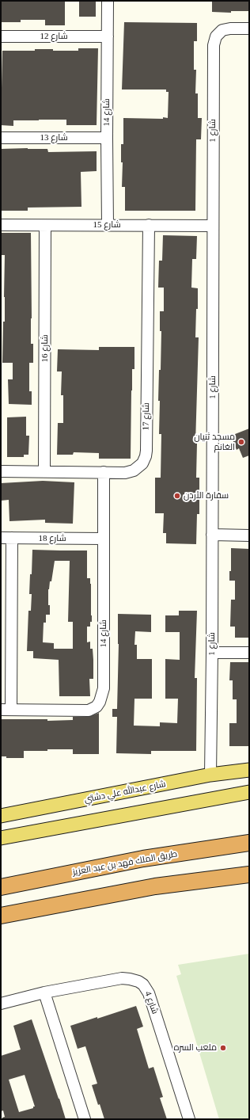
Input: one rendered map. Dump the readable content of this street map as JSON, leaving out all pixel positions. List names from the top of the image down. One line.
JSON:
{"streets":{"highway":["طريق الملك فهد بن عبد العزيز"],"main road":["شارع عبدالله علي دشتي"],"street":["شارع 12","شارع 14","شارع 1","شارع 13","شارع 15","شارع 16","شارع 17","شارع 18","شارع 4"]},"crossings":[["شارع 12","شارع 14"],["شارع 14","شارع 13"],["شارع 14","شارع 15"],["شارع 14","شارع 17"],["شارع 14","شارع 18"],["شارع 1","شارع 15"],["شارع 1","شارع عبدالله علي دشتي"],["شارع 15","شارع 16"],["شارع 15","شارع 17"],["شارع 16","شارع 17"]],"places":["مسجد ثنيان الغانم","سفارة الأردن","ملعب السره"]}
